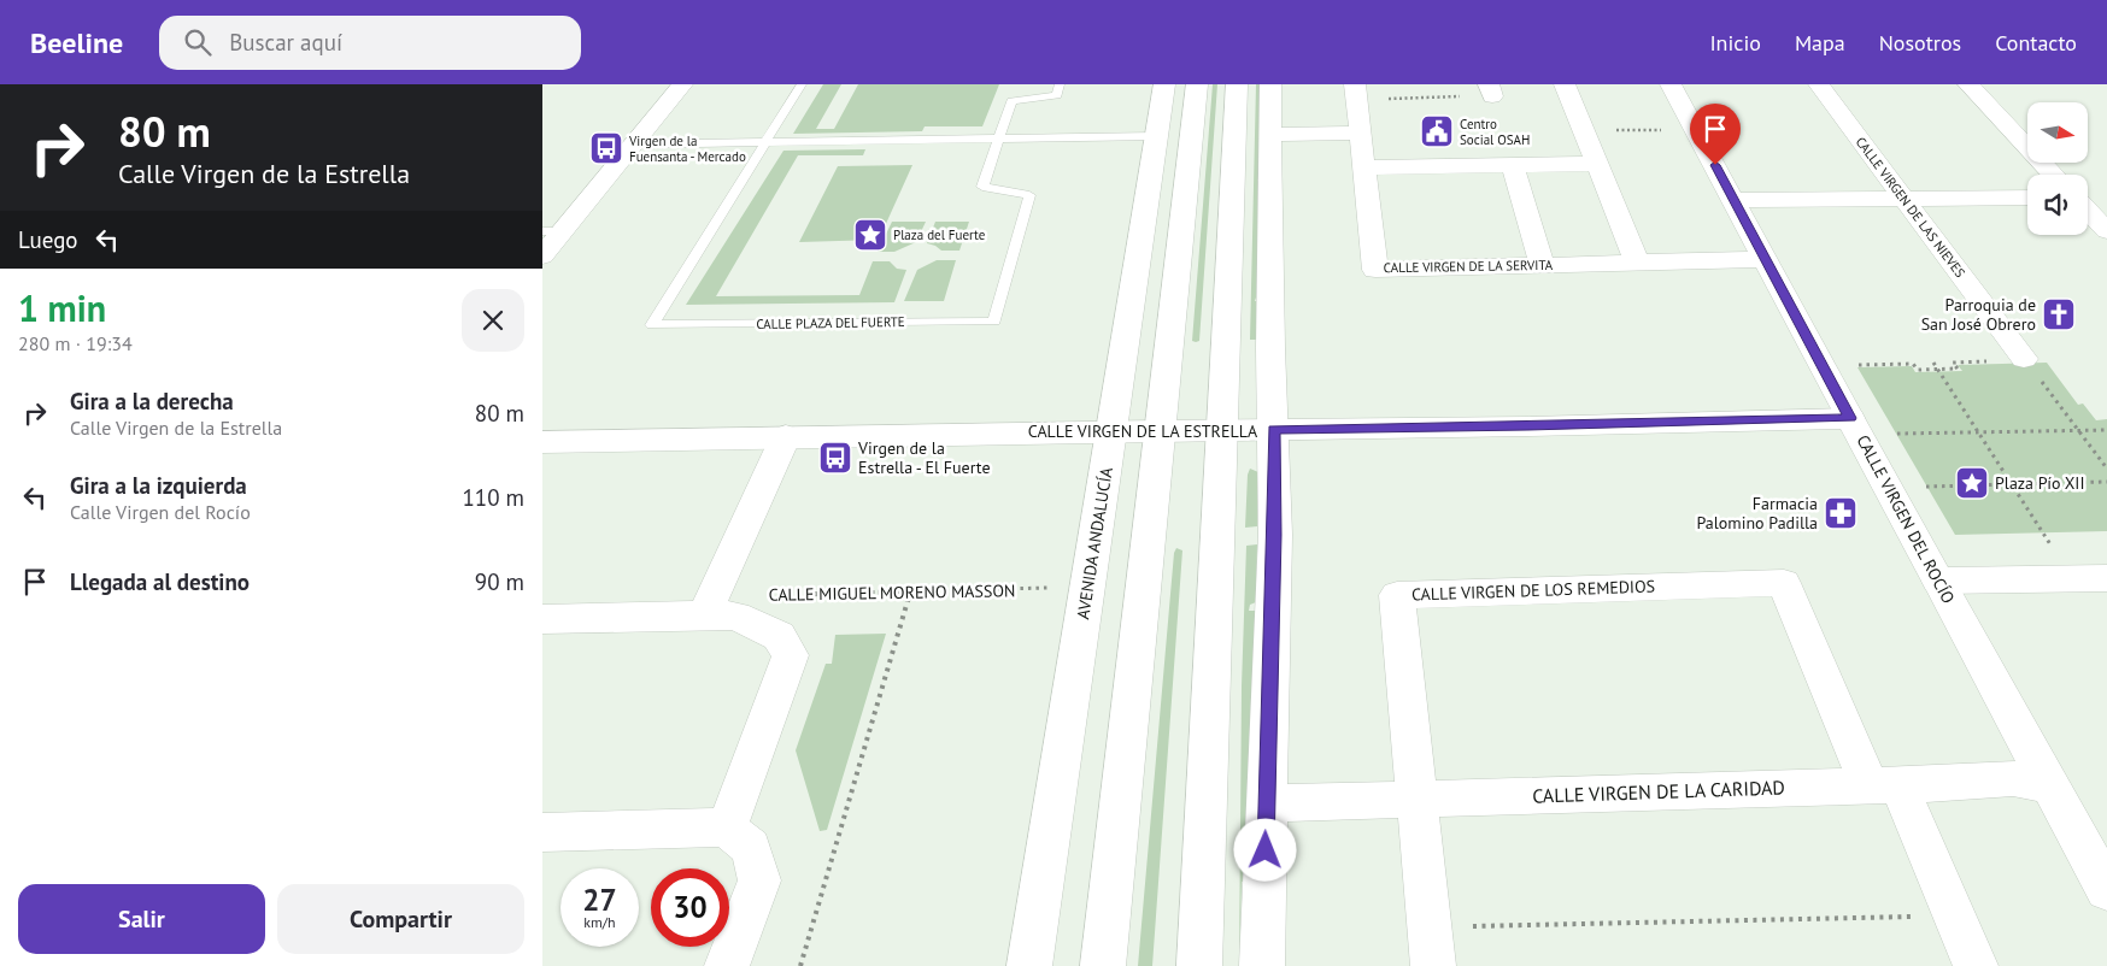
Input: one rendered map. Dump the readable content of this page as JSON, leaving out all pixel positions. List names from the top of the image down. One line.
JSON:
{"streets":{"street":["CALLE VIRGEN DE LAS NIEVES","CALLE VIRGEN DE LA SERVITA","CALLE VIRGEN DE LA ESTRELLA","CALLE VIRGEN DEL ROCÍO","AVENIDA ANDALUCÍA","CALLE VIRGEN DE LOS REMEDIOS","CALLE VIRGEN DE LA CARIDAD"],"lane":["CALLE PLAZA DEL FUERTE"],"path":["CALLE MIGUEL MORENO MASSON"]},"crossings":[["CALLE VIRGEN DE LA SERVITA","CALLE VIRGEN DEL ROCÍO"],["CALLE VIRGEN DE LA ESTRELLA","CALLE VIRGEN DEL ROCÍO"],["CALLE VIRGEN DE LA ESTRELLA","AVENIDA ANDALUCÍA"],["CALLE VIRGEN DEL ROCÍO","CALLE VIRGEN DE LA CARIDAD"],["CALLE VIRGEN DE LOS REMEDIOS","CALLE VIRGEN DE LA CARIDAD"]],"places":{"public building":["Centro Social OSAH"],"bus stop":["Virgen de la Fuensanta - Mercado","Virgen de la Estrella - El Fuerte"],"place":["Plaza del Fuerte","Plaza Pío XII"],"church":["Parroquia de San José Obrero"],"pharmacy":["Farmacia Palomino Padilla"]},"north":"right","page":{"header":"Beeline","search":"Buscar aquí","nav":["Inicio","Mapa","Nosotros","Contacto"],"turn":["80 m","Calle Virgen de la Estrella"],"then":"Luego","heading":["1 min","280 m · 19:34"],"list":[{"name":"Gira a la derecha","note":"Calle Virgen de la Estrella","value":"80 m"},{"name":"Gira a la izquierda","note":"Calle Virgen del Rocío","value":"110 m"},{"name":"Llegada al destino","value":"90 m"}],"speed":"27 km/h","limit":"30","buttons":["Salir","Compartir"]}}
